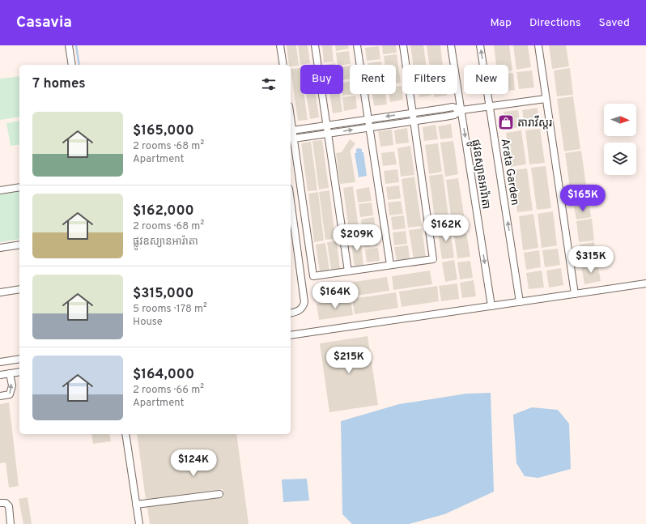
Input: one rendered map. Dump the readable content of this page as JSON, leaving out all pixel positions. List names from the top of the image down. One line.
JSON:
{"streets":{"street":["Arata Garden","ផ្លូវឧស្យានអារ៉ាតា"]},"one_way":["ផ្លូវឧស្យានអារ៉ាតា"],"places":{"shop":["តារាវីស្តរ"]},"north":"right","page":{"header":"Casavia","nav":["Map","Directions","Saved"],"chip":["Buy","Rent","Filters","New"],"heading":"7 homes","list":[{"name":"$165,000","note":"2 rooms · 68 m² · Apartment"},{"name":"$162,000","note":"2 rooms · 68 m² · ផ្លូវឧស្យានអារ៉ាតា"},{"name":"$315,000","note":"5 rooms · 178 m² · House"},{"name":"$164,000","note":"2 rooms · 66 m² · Apartment"}],"price":["$165K","$162K","$209K","$315K","$164K","$215K","$124K"]}}
